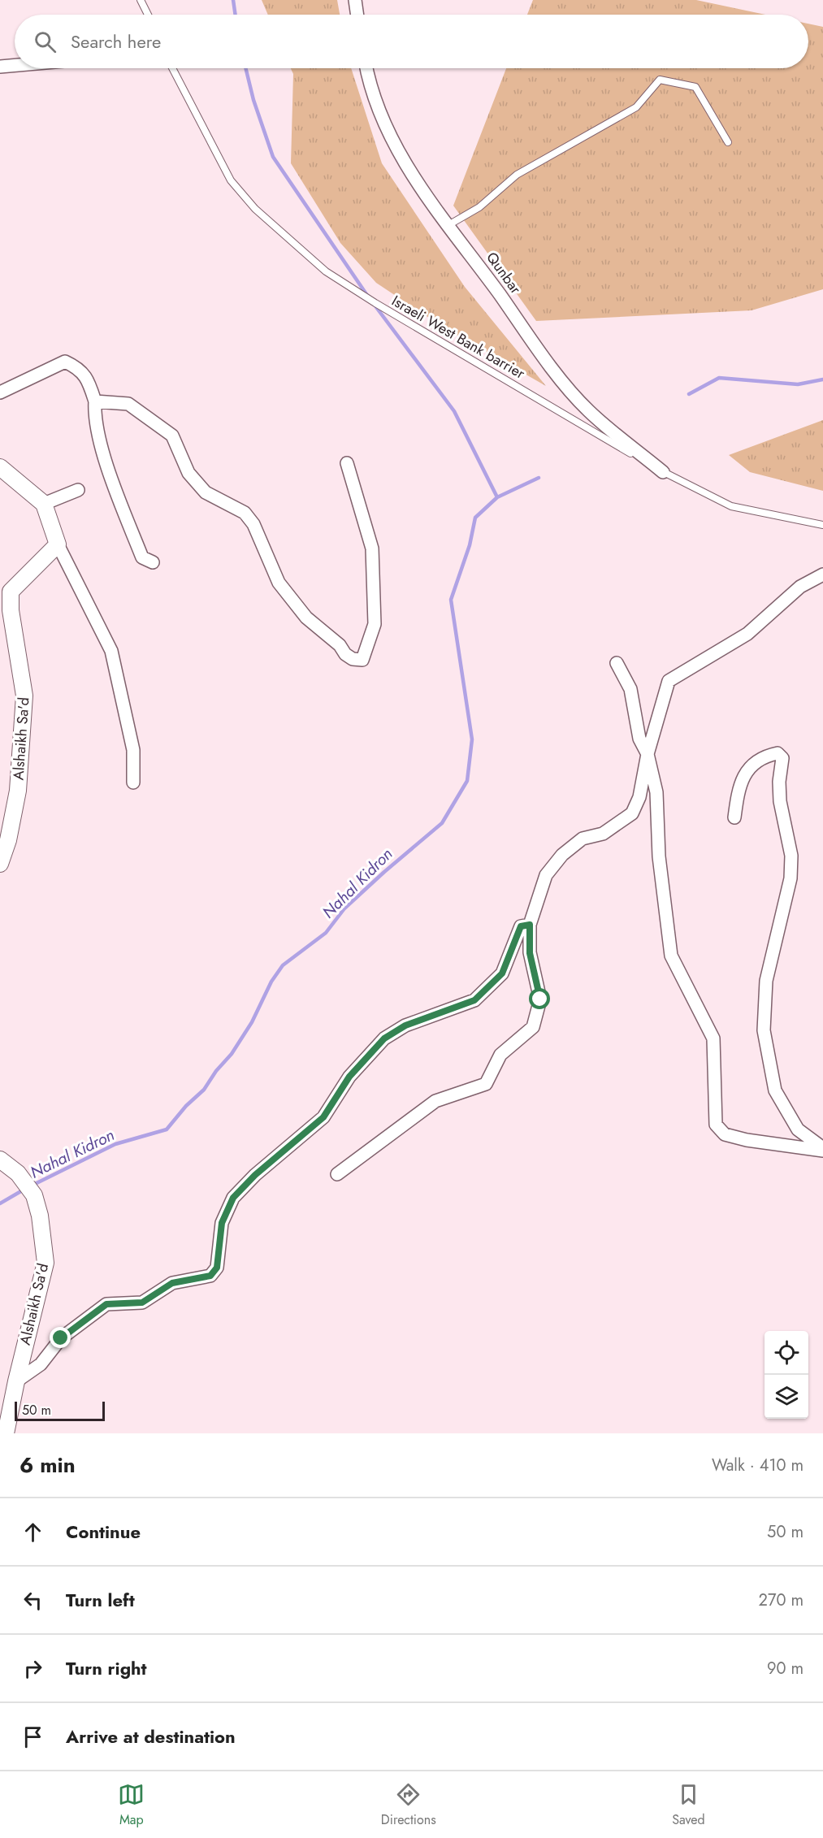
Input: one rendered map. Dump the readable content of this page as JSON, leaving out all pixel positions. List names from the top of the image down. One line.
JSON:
{"streets":{"street":["Qunbar","Alshaikh Sa'd"],"lane":["Israeli West Bank barrier"]},"crossings":[["Qunbar","Israeli West Bank barrier"]],"water":["Nahal Kidron"],"scale_bar":"50 m","page":{"search":"Search here","scale":"50 m","heading":["6 min","Walk · 410 m"],"list":[["Continue","50 m"],["Turn left","270 m"],["Turn right","90 m"],"Arrive at destination"],"nav":["Map","Directions","Saved"]}}
